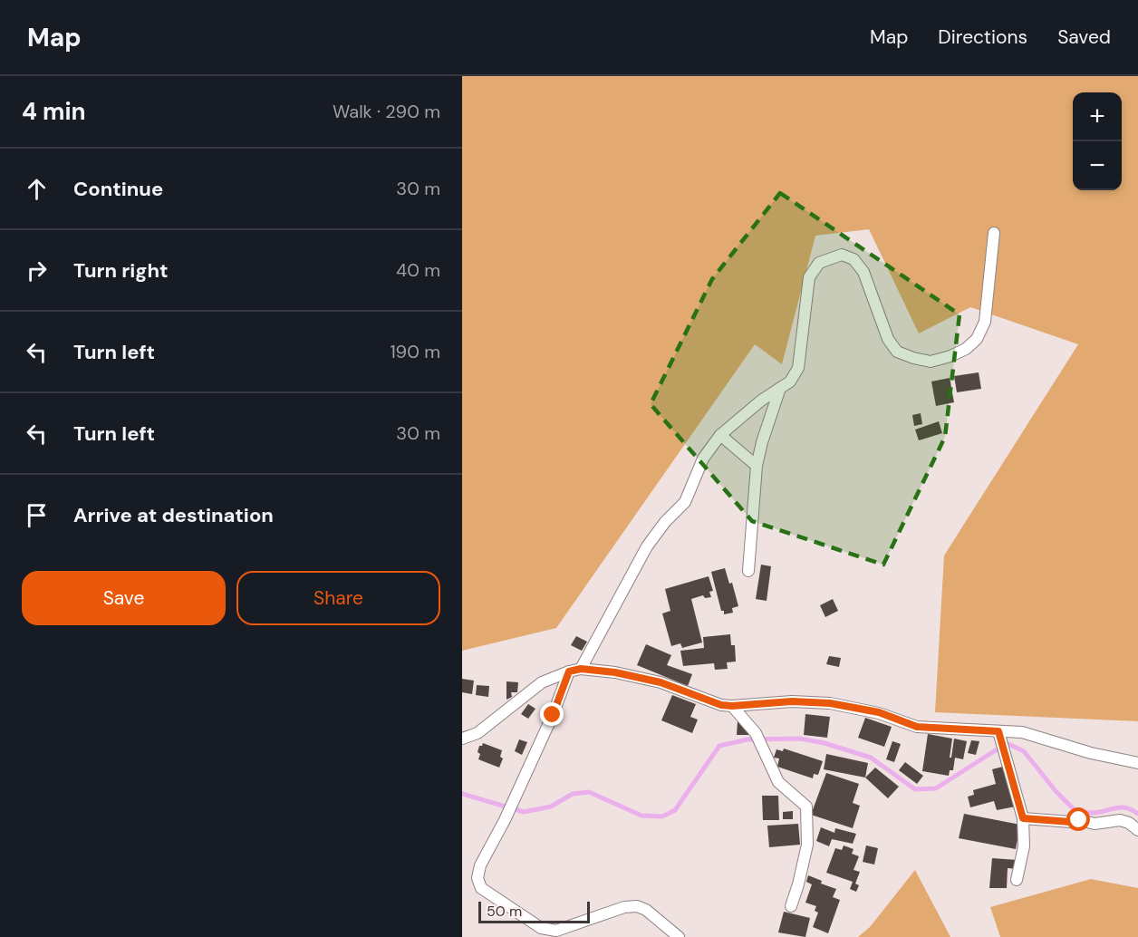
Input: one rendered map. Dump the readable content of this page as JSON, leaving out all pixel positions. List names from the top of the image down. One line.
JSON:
{"scale_bar":"50 m","page":{"header":"Map","nav":["Map","Directions","Saved"],"heading":["4 min","Walk · 290 m"],"map_buttons":["+","−"],"list":[["Continue","30 m"],["Turn right","40 m"],["Turn left","190 m"],["Turn left","30 m"],"Arrive at destination"],"buttons":["Save","Share"],"scale":"50 m"}}
